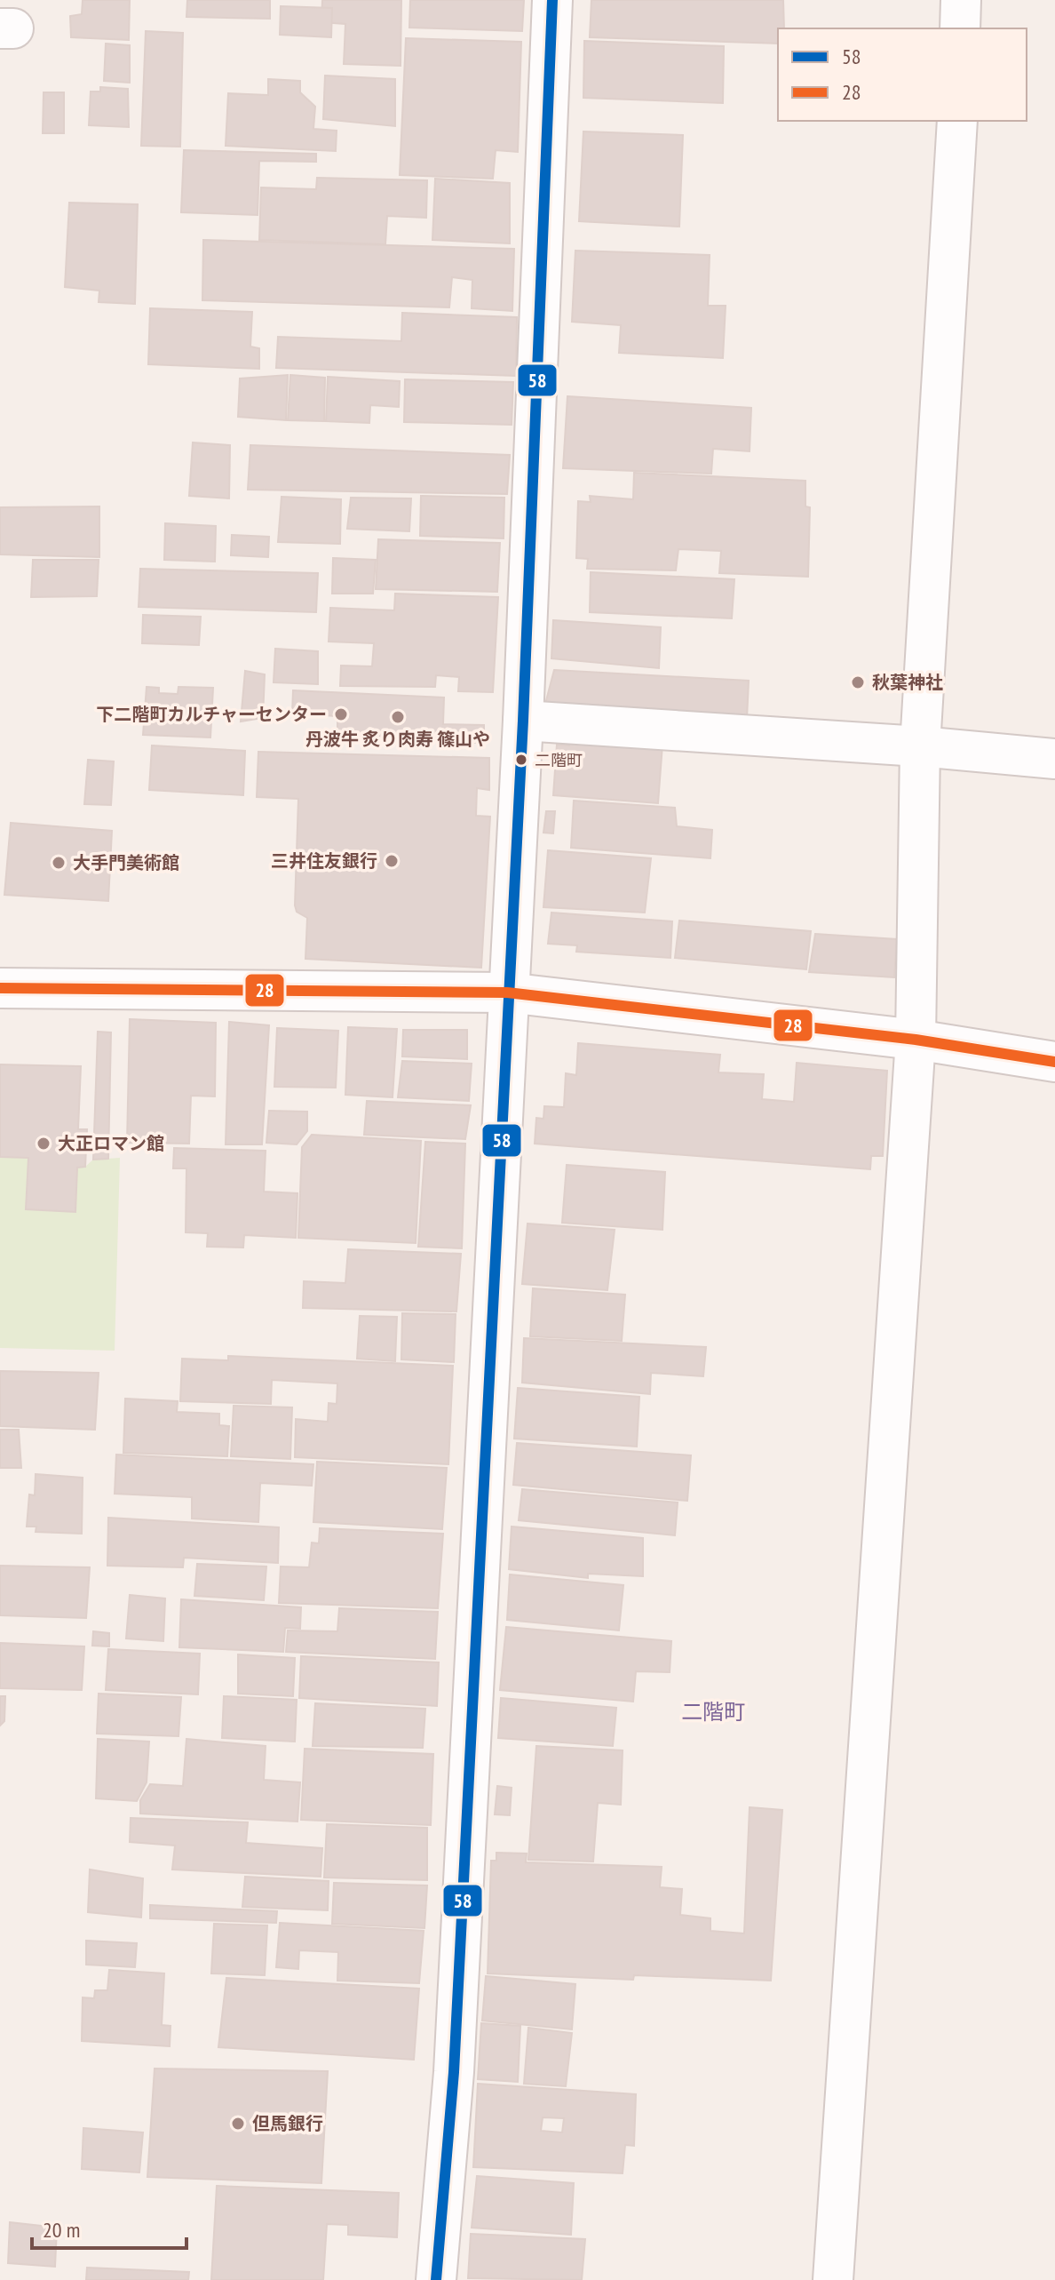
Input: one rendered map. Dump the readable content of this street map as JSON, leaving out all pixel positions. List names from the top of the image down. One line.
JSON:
{"districts":["二階町"],"places":["秋葉神社","下二階町カルチャーセンター","丹波牛 炙り肉寿 篠山や","二階町","三井住友銀行","大手門美術館","大正ロマン館","但馬銀行"],"lines":["transit line 58","transit line 28"],"legend":["58","28"],"scale_bar":"20 m"}
